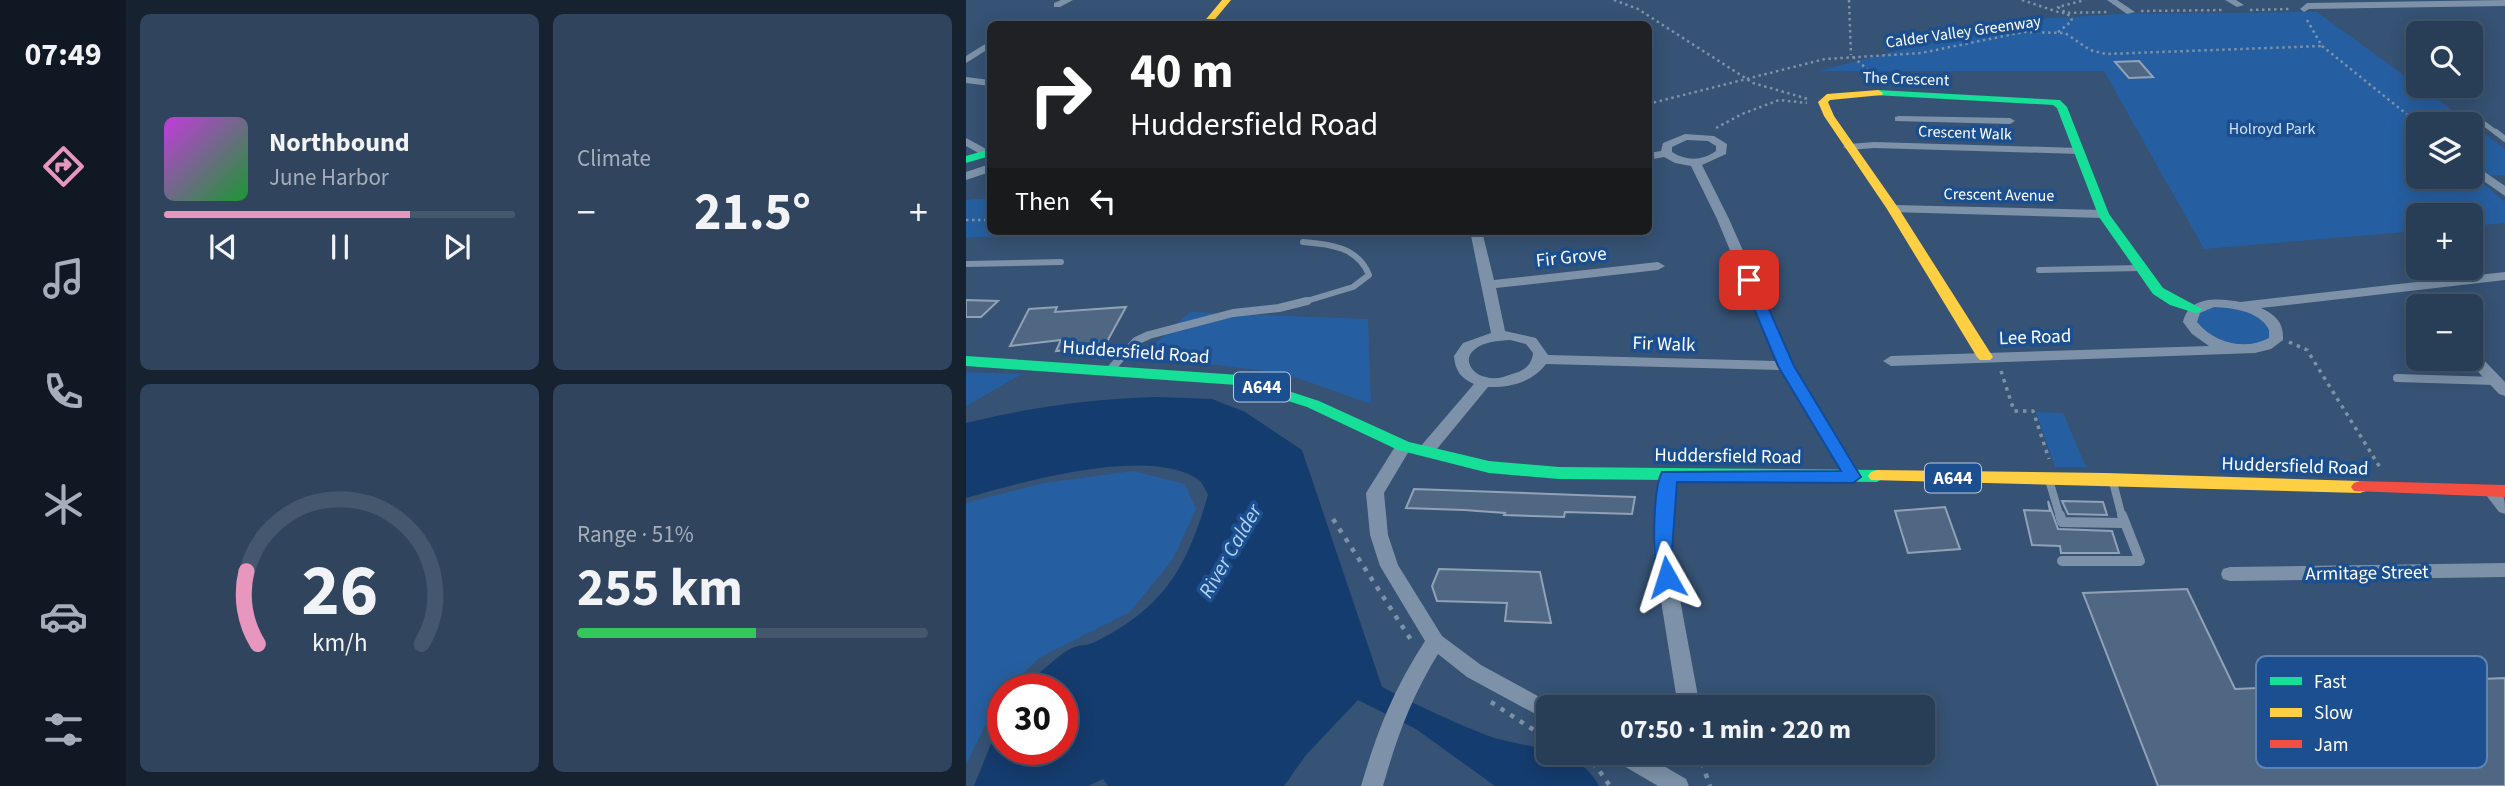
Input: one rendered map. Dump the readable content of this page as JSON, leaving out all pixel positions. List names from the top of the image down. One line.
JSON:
{"streets":{"main road":["The Crescent","Huddersfield Road","A644"],"street":["Crescent Walk","Crescent Avenue","Fir Grove","Lee Road","Fir Walk","Armitage Street"],"path":["Calder Valley Greenway"]},"crossings":[["The Crescent","Crescent Walk"],["The Crescent","Crescent Avenue"]],"water":["River Calder"],"parks":["Holroyd Park"],"legend":["Fast","Slow","Jam"],"page":{"tabs":"07:49","tile":["Climate",["Range · 51%","255 km"]],"map_buttons":["+","−"],"turn":["40 m","Huddersfield Road"],"song":["Northbound","June Harbor"],"then":"Then","heat":["−","21.5°","+"],"limit":"30","trip":"07:50 · 1 min · 220 m","gauge":["26","km/h"]}}
